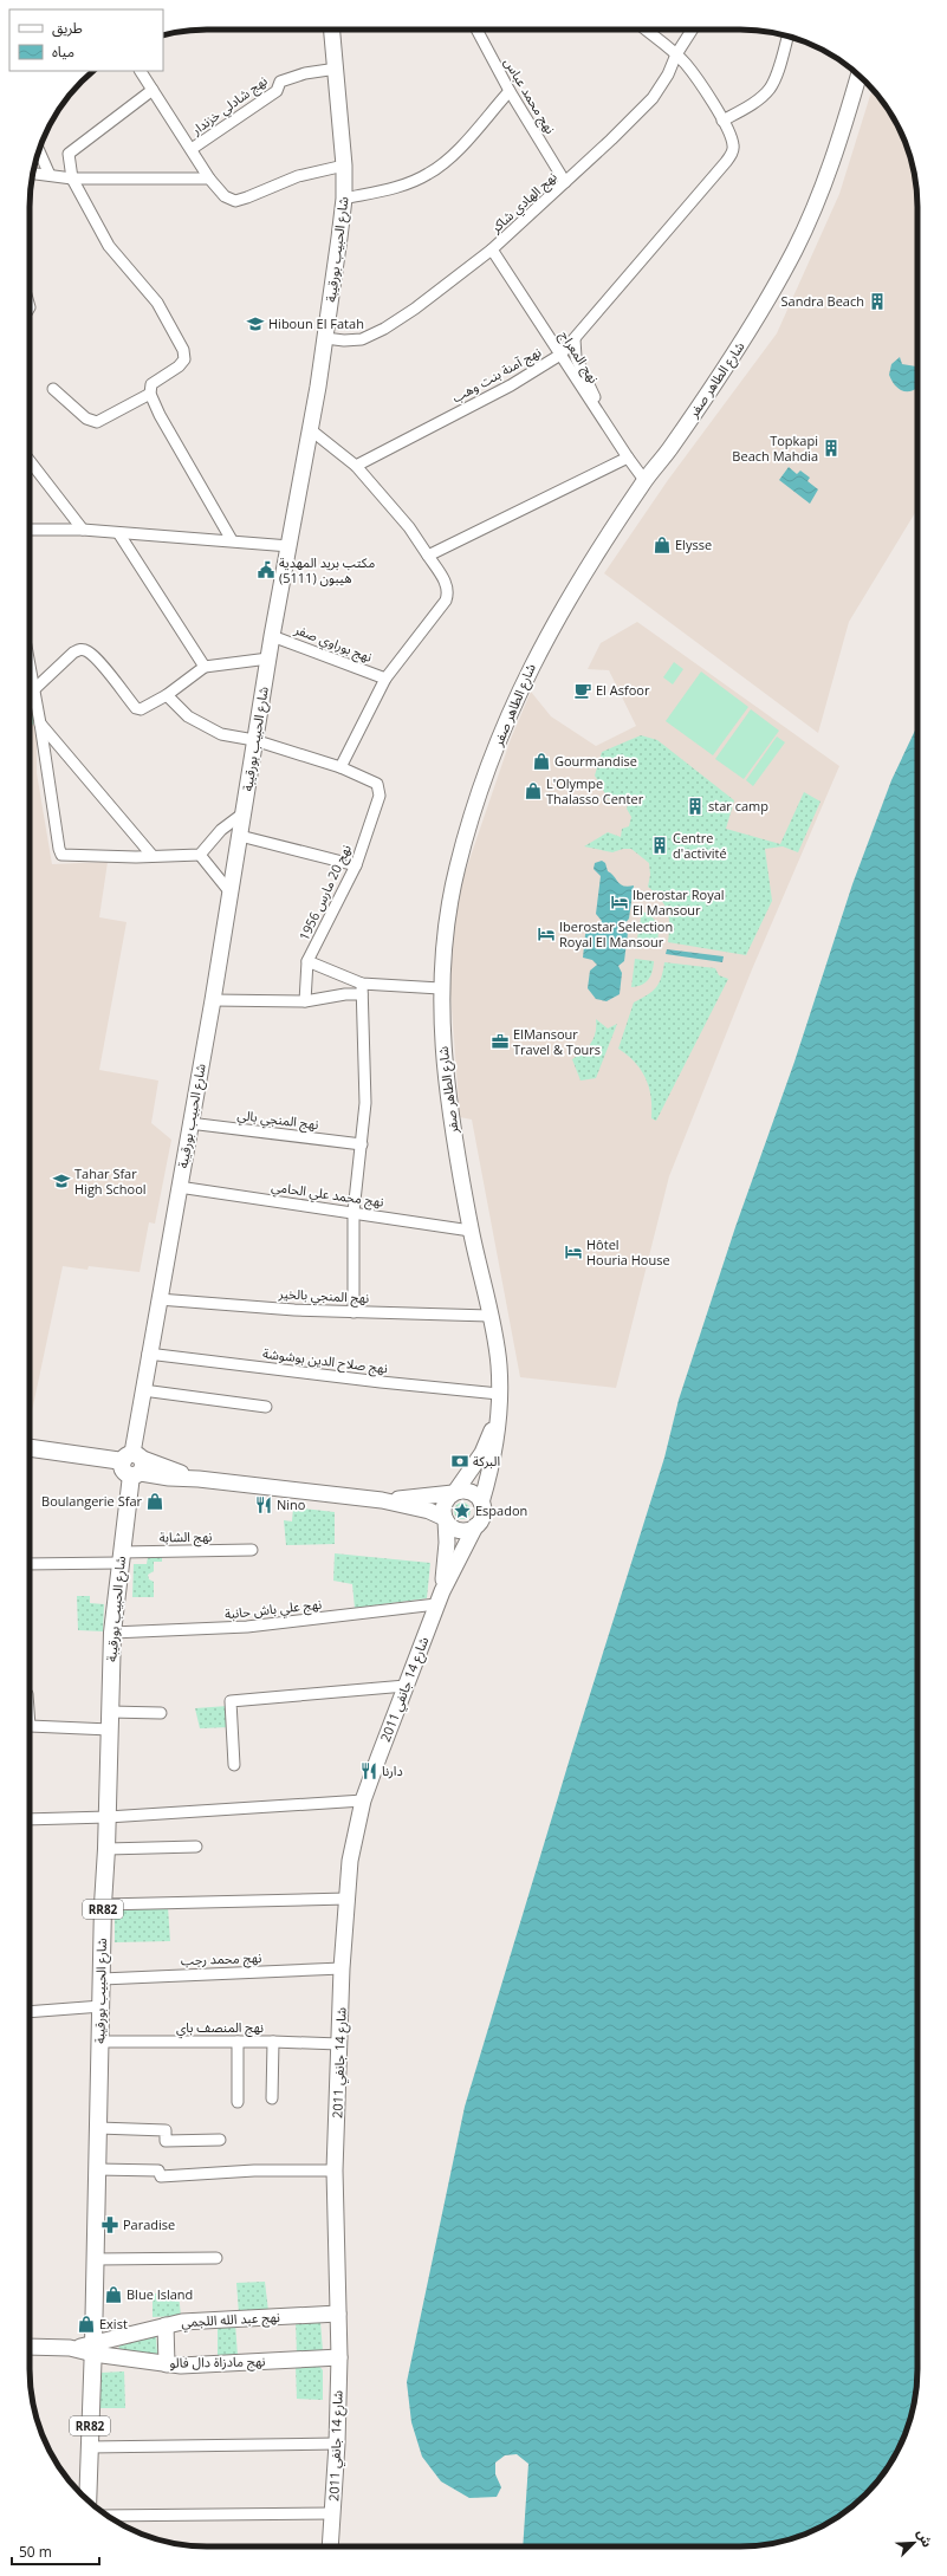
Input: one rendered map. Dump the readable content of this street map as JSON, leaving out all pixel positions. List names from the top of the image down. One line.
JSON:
{"streets":{"main road":["شارع الحبيب بورقيبة","شارع الطاهر صفر","شارع 14 جانفي 2011","RR82","نهج عبد الله اللجمي","نهج مادزاة دال فالو"],"street":["نهج محمد عباس","نهج شادلي خزندار","نهج الهادي شاكر","نهج المعراج","نهج آمنة بنت وهب","نهج بوراوي صفر","نهج 20 مارس 1956","نهج المنجي بالي","نهج محمد علي الحامي","نهج المنجي بالخير","نهج صلاح الدين بوشوشة","نهج الشابة","نهج علي باش حانبة","نهج محمد رجب","نهج المنصف باي"]},"crossings":[["نهج محمد عباس","نهج الهادي شاكر"],["نهج شادلي خزندار","شارع الحبيب بورقيبة"],["نهج الهادي شاكر","شارع الحبيب بورقيبة"],["نهج الهادي شاكر","نهج المعراج"],["شارع الحبيب بورقيبة","نهج بوراوي صفر"],["شارع الحبيب بورقيبة","نهج 20 مارس 1956"],["شارع الحبيب بورقيبة","نهج المنجي بالي"],["شارع الحبيب بورقيبة","نهج محمد علي الحامي"],["شارع الحبيب بورقيبة","نهج المنجي بالخير"],["شارع الحبيب بورقيبة","نهج صلاح الدين بوشوشة"],["شارع الحبيب بورقيبة","نهج الشابة"],["شارع الحبيب بورقيبة","نهج علي باش حانبة"],["شارع الحبيب بورقيبة","نهج محمد رجب"],["شارع الحبيب بورقيبة","نهج المنصف باي"],["شارع الحبيب بورقيبة","نهج عبد الله اللجمي"],["شارع الحبيب بورقيبة","نهج مادزاة دال فالو"],["نهج المعراج","نهج آمنة بنت وهب"],["نهج المعراج","شارع الطاهر صفر"],["شارع الطاهر صفر","نهج محمد علي الحامي"],["شارع الطاهر صفر","نهج المنجي بالخير"],["شارع الطاهر صفر","نهج صلاح الدين بوشوشة"],["شارع الطاهر صفر","شارع 14 جانفي 2011"],["نهج علي باش حانبة","شارع 14 جانفي 2011"],["شارع 14 جانفي 2011","نهج محمد رجب"],["شارع 14 جانفي 2011","نهج المنصف باي"],["شارع 14 جانفي 2011","نهج عبد الله اللجمي"],["شارع 14 جانفي 2011","نهج مادزاة دال فالو"],["نهج عبد الله اللجمي","نهج مادزاة دال فالو"]],"places":{"building":["Sandra Beach","Topkapi Beach Mahdia","star camp","Centre d'activité"],"school or university":["Hiboun El Fatah","Tahar Sfar High School"],"shop":["Elysse","Gourmandise","L'Olympe Thalasso Center","Boulangerie Sfar","Blue Island","Exist"],"public building":["مكتب بريد المهدية هيبون (5111)"],"cafe":["El Asfoor"],"hotel":["Iberostar Royal El Mansour","Iberostar Selection Royal El Mansour","Hôtel Houria House"],"office":["ElMansour Travel & Tours"],"bank":["البركة"],"restaurant":["Nino","دارنا"],"place":["Espadon"],"pharmacy":["Paradise"]},"legend":["طريق","مياه"],"scale_bar":"50 m","north":"top right"}
